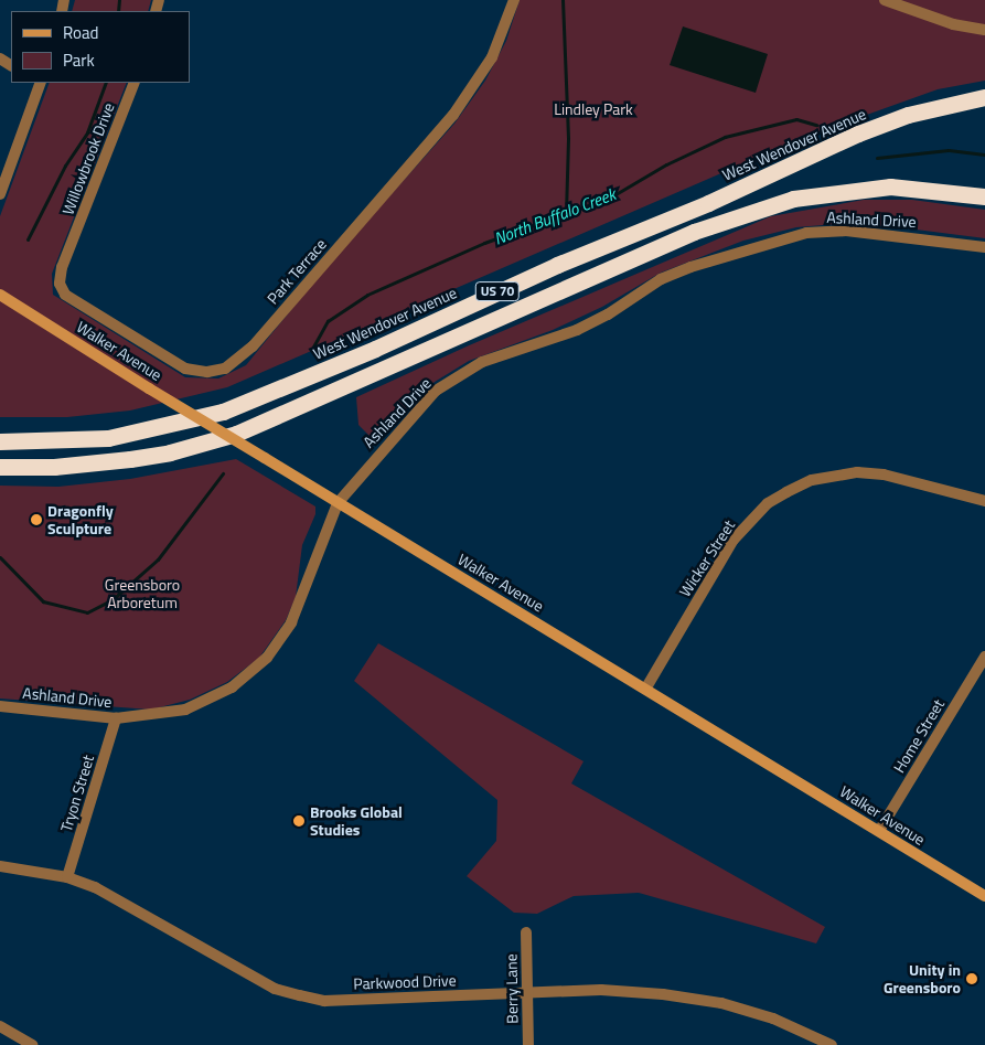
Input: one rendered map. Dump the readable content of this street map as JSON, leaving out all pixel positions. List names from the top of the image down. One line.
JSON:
{"streets":{"highway":["West Wendover Avenue","US 70"],"street":["Willowbrook Drive","Ashland Drive","Park Terrace","Walker Avenue","Wicker Street","Home Street","Tryon Street","Parkwood Drive","Berry Lane"]},"crossings":[["Willowbrook Drive","Park Terrace"],["Ashland Drive","Walker Avenue"],["Ashland Drive","Tryon Street"],["Walker Avenue","Wicker Street"],["Walker Avenue","Home Street"],["Tryon Street","Parkwood Drive"],["Parkwood Drive","Berry Lane"]],"water":["North Buffalo Creek"],"parks":["Lindley Park","Greensboro Arboretum"],"places":["Dragonfly Sculpture","Brooks Global Studies","Unity in Greensboro"],"legend":["Road","Park"]}
